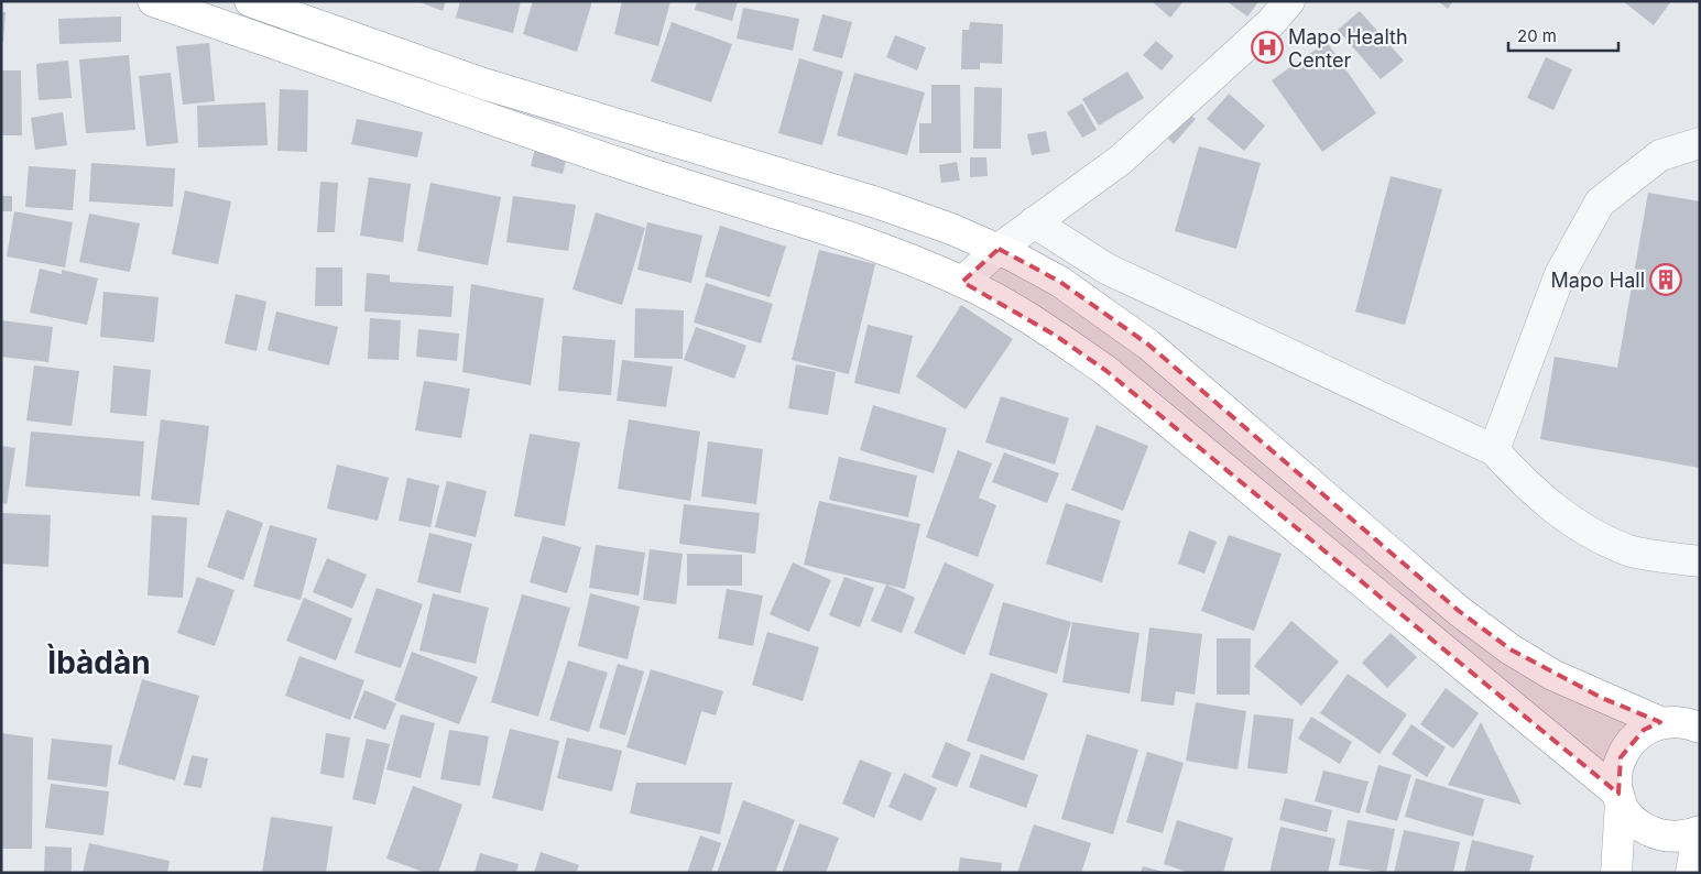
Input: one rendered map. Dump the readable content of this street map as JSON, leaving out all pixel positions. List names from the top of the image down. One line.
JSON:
{"districts":["Ìbàdàn"],"places":{"hospital":["Mapo Health Center"],"building":["Mapo Hall"]},"scale_bar":"20 m"}
